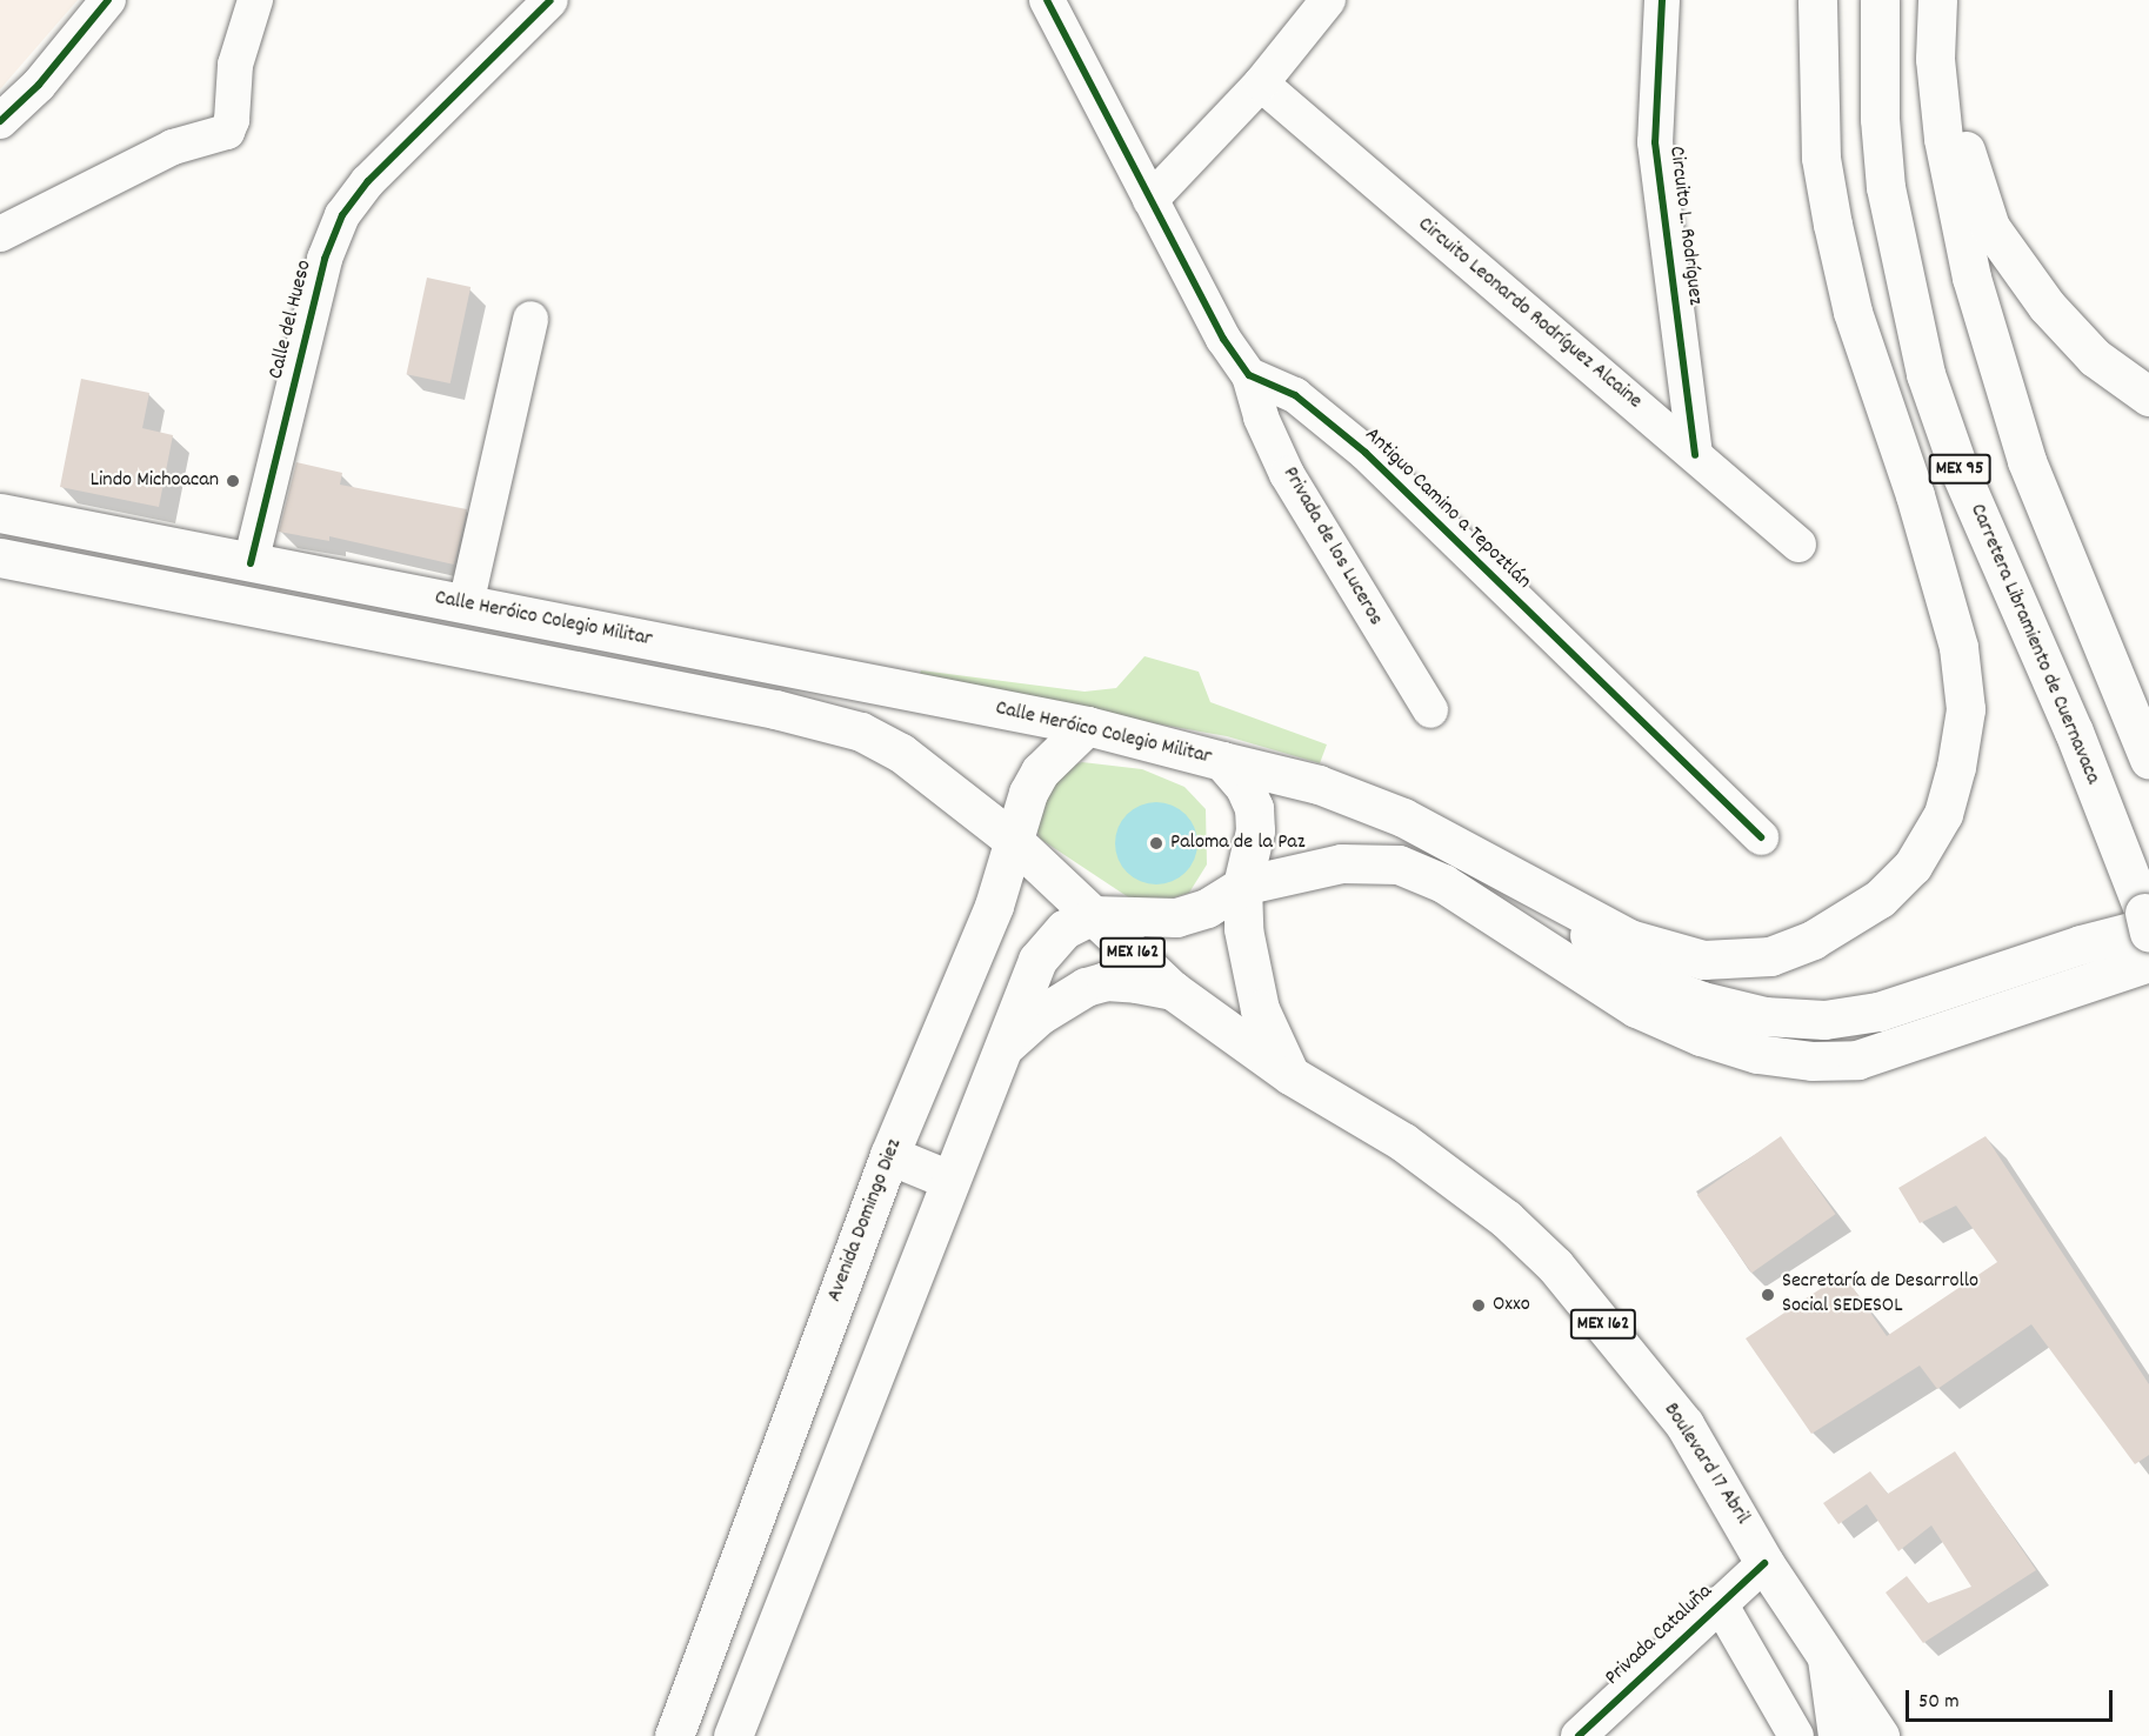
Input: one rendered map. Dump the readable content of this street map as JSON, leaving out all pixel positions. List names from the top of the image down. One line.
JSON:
{"streets":{"main road":["MEX 95","Calle Heróico Colegio Militar","Carretera Libramiento de Cuernavaca","MEX 162","Avenida Domingo Diez","Boulevard 17 Abril"],"street":["Circuito L. Rodríguez","Circuito Leonardo Rodríguez Alcaine","Calle del Hueso","Antiguo Camino a Tepoztlán","Privada de los Luceros","Privada Cataluña"]},"crossings":[["Circuito L. Rodríguez","Circuito Leonardo Rodríguez Alcaine"],["Calle del Hueso","Calle Heróico Colegio Militar"],["Antiguo Camino a Tepoztlán","Privada de los Luceros"],["Calle Heróico Colegio Militar","Avenida Domingo Diez"],["Calle Heróico Colegio Militar","Boulevard 17 Abril"],["Avenida Domingo Diez","Boulevard 17 Abril"],["Boulevard 17 Abril","Privada Cataluña"]],"places":["Lindo Michoacan","Paloma de la Paz","Secretaría de Desarrollo Social SEDESOL","Oxxo"],"scale_bar":"50 m"}
